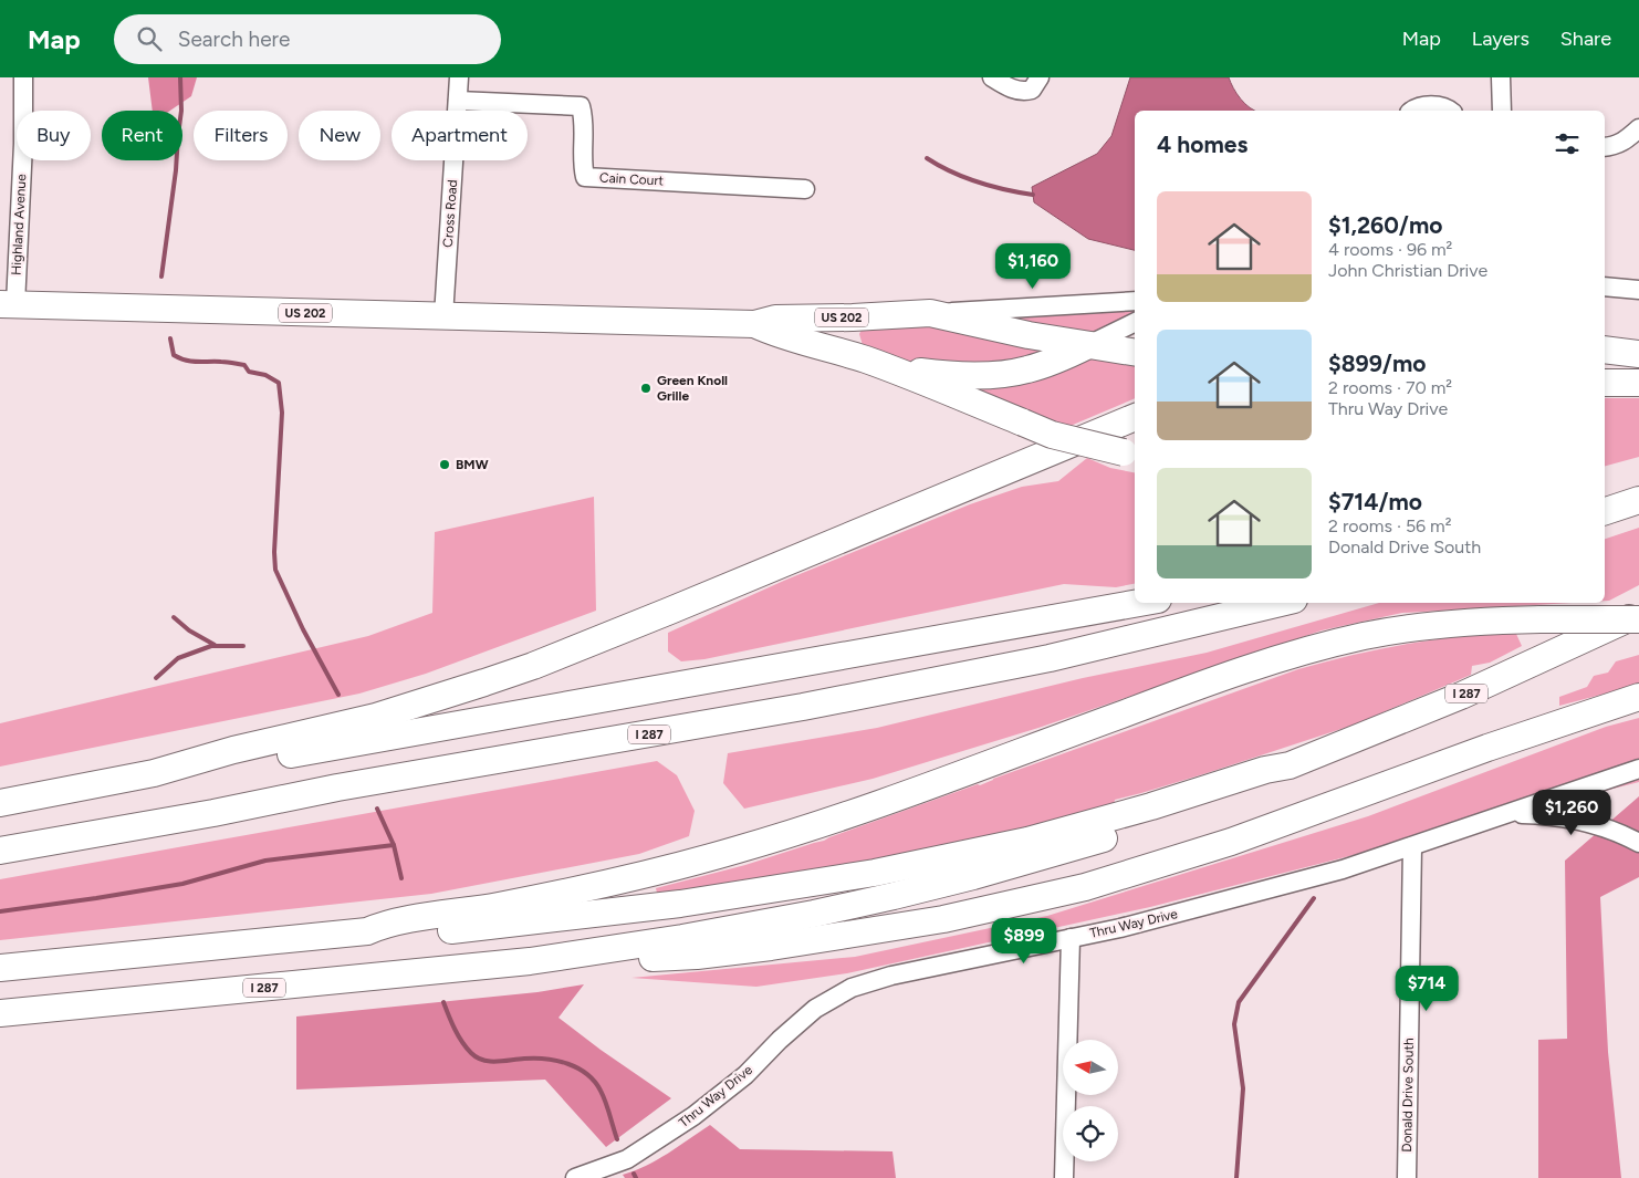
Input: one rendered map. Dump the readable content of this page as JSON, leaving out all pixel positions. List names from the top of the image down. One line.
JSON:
{"streets":{"highway":["US 202","I 287"],"street":["Cain Court","Cross Road","Highland Avenue","Thru Way Drive","Donald Drive South"]},"crossings":[["Cain Court","Cross Road"],["Cross Road","US 202"],["Highland Avenue","US 202"],["Thru Way Drive","Donald Drive South"]],"places":["Green Knoll Grille","BMW"],"north":"left","page":{"header":"Map","search":"Search here","nav":["Map","Layers","Share"],"chip":["Buy","Rent","Filters","New","Apartment"],"heading":"4 homes","list":[{"name":"$1,260/mo","note":"4 rooms · 96 m² · John Christian Drive"},{"name":"$899/mo","note":"2 rooms · 70 m² · Thru Way Drive"},{"name":"$714/mo","note":"2 rooms · 56 m² · Donald Drive South"}],"price":["$1,160","$1,260","$899","$714"]}}
